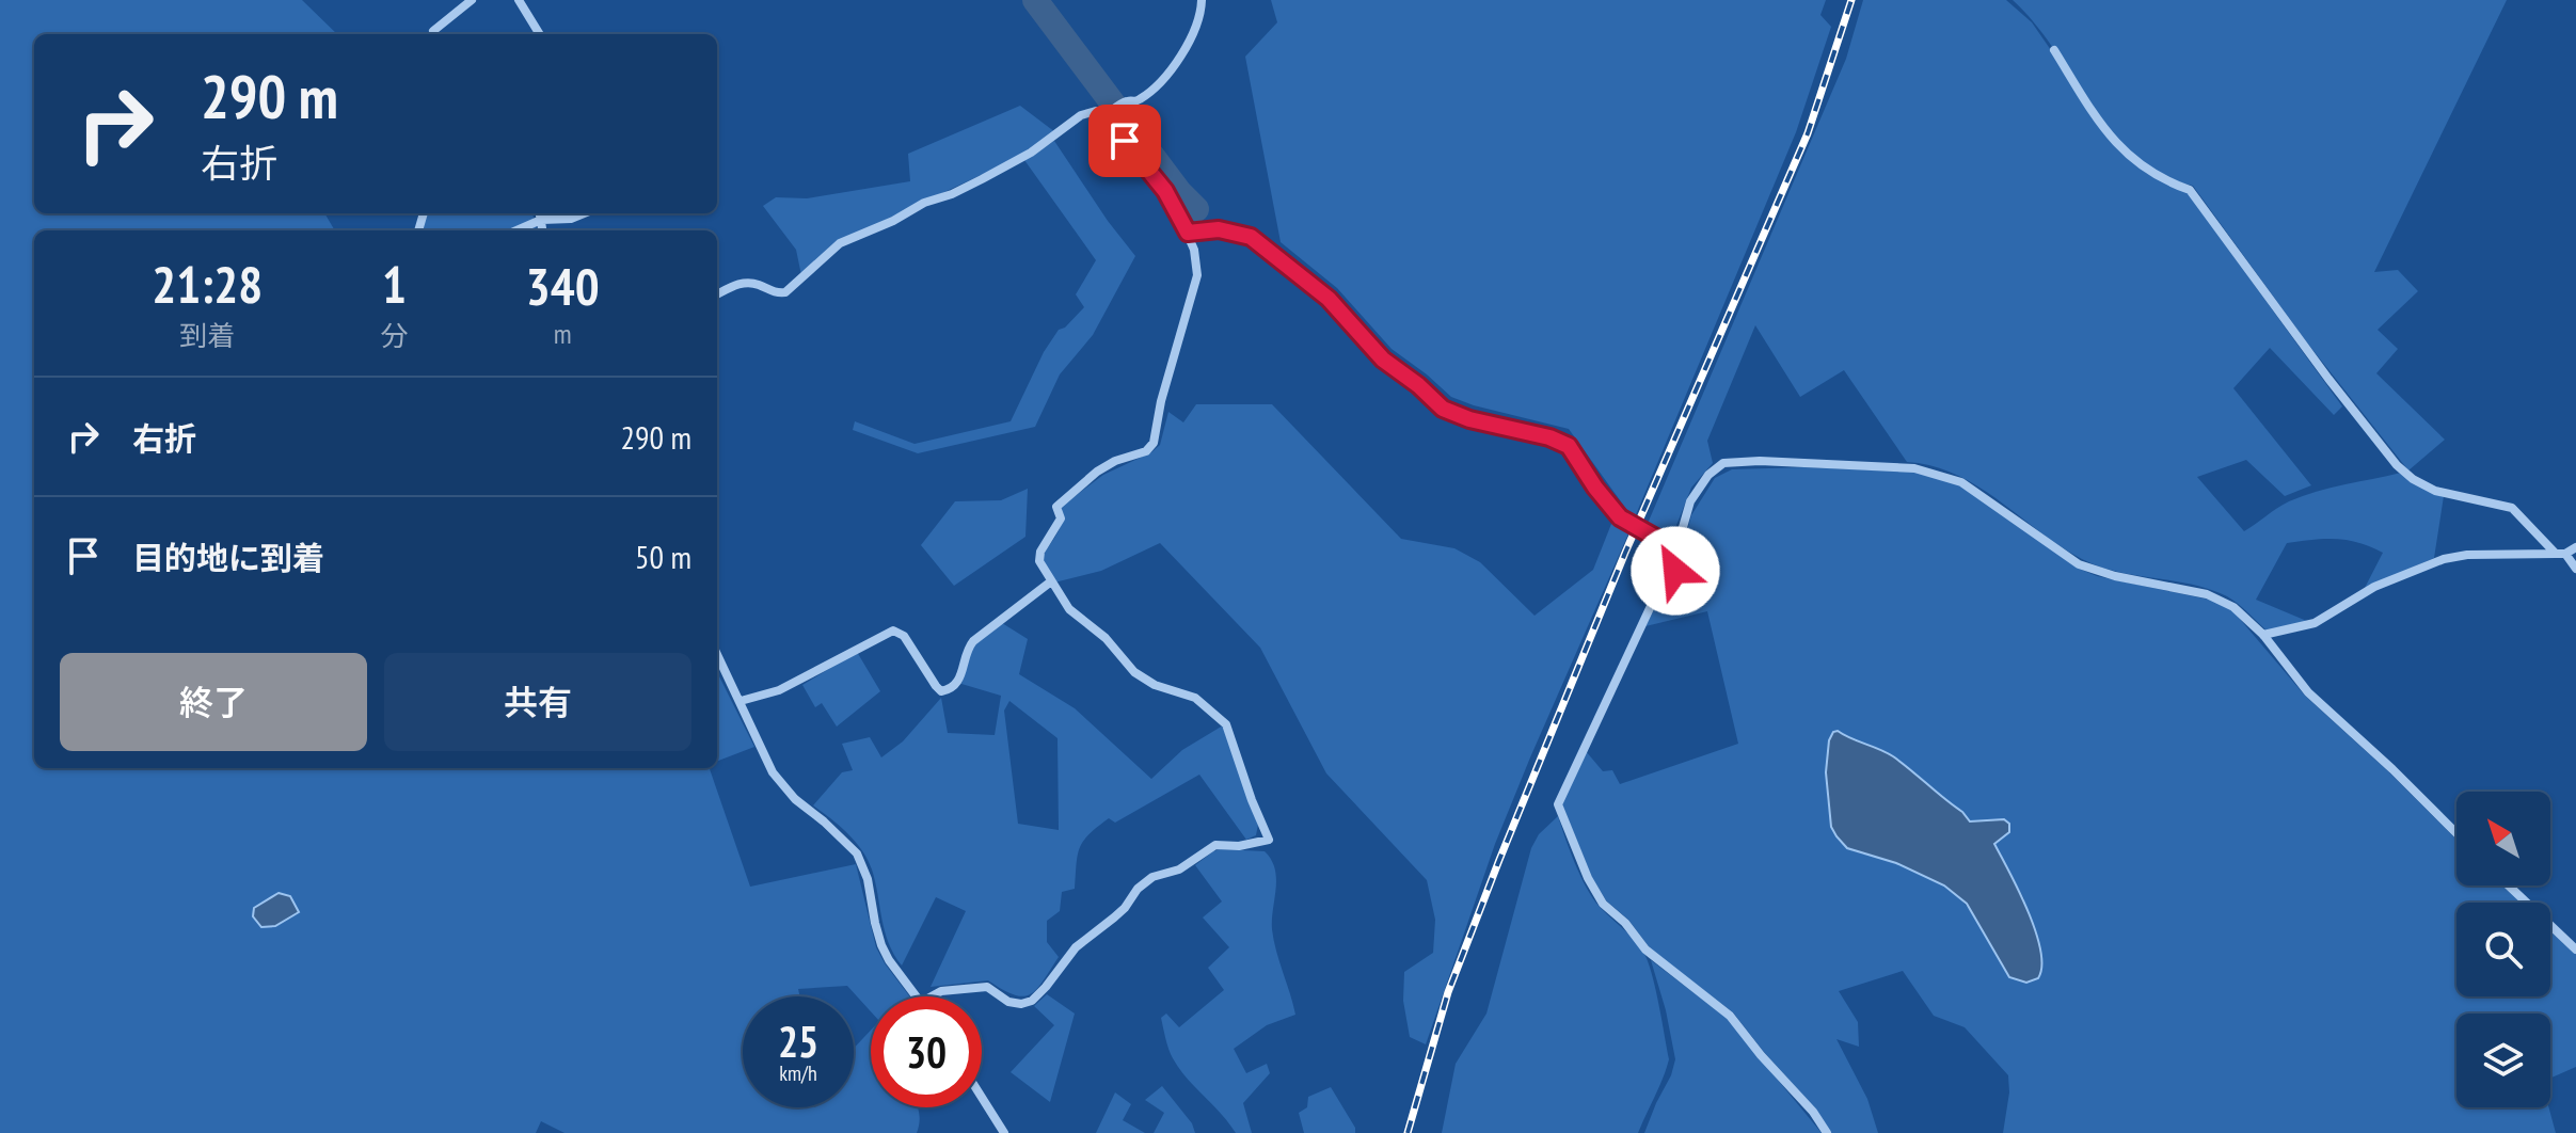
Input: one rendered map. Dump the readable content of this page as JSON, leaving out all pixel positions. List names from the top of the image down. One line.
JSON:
{"north":"top left","page":{"turn":["290 m","右折"],"eta":["21:28","到着","1","分","340","m"],"list":[{"name":"右折","value":"290 m"},{"name":"目的地に到着","value":"50 m"}],"buttons":["終了","共有"],"speed":"25 km/h","limit":"30"}}
